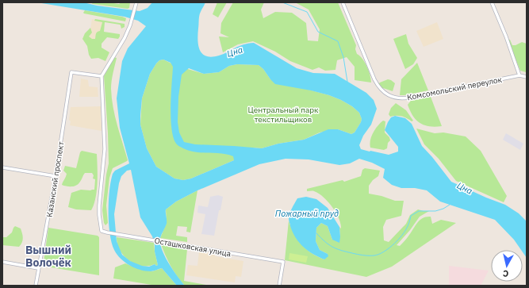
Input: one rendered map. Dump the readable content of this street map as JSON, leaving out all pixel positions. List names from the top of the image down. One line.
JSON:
{"streets":{"street":["Комсомольский переулок","Казанский проспект","Осташковская улица"]},"crossings":[["Казанский проспект","Осташковская улица"]],"districts":["Вышний Волочёк"],"water":["Цна","Пожарный пруд"],"parks":["Центральный парк текстильщиков"],"north":"bottom"}
